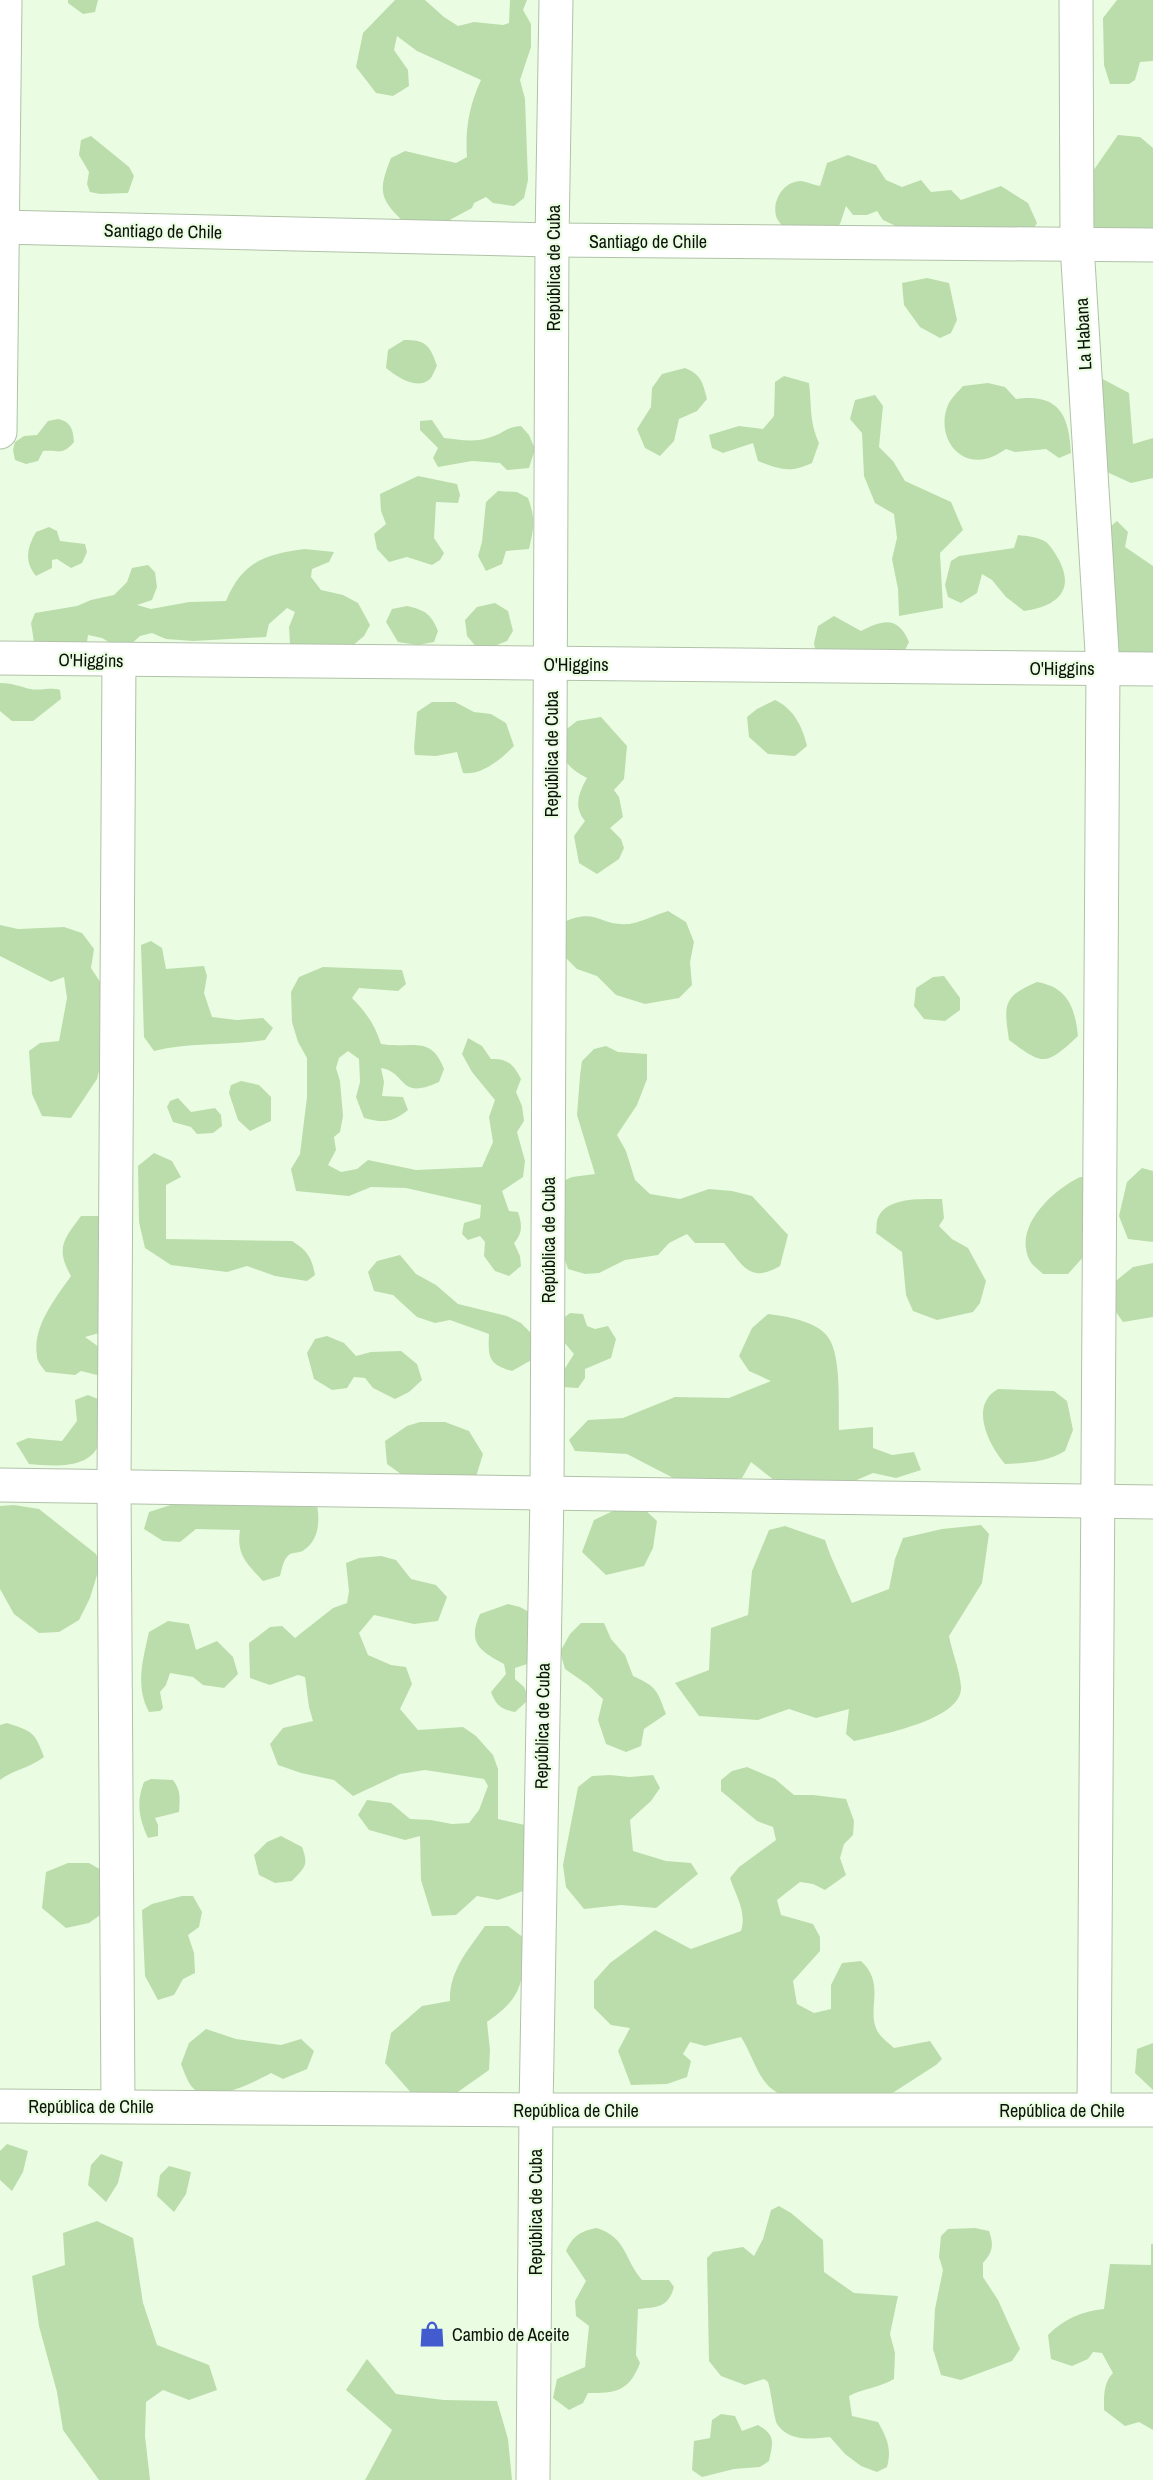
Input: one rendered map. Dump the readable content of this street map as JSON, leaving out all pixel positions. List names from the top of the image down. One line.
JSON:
{"streets":{"street":["Santiago de Chile","República de Cuba","La Habana","O'Higgins","República de Chile"]},"crossings":[["Santiago de Chile","República de Cuba"],["Santiago de Chile","La Habana"],["República de Cuba","O'Higgins"],["República de Cuba","República de Chile"],["La Habana","O'Higgins"],["La Habana","República de Chile"]],"places":{"shop":["Cambio de Aceite"]}}
